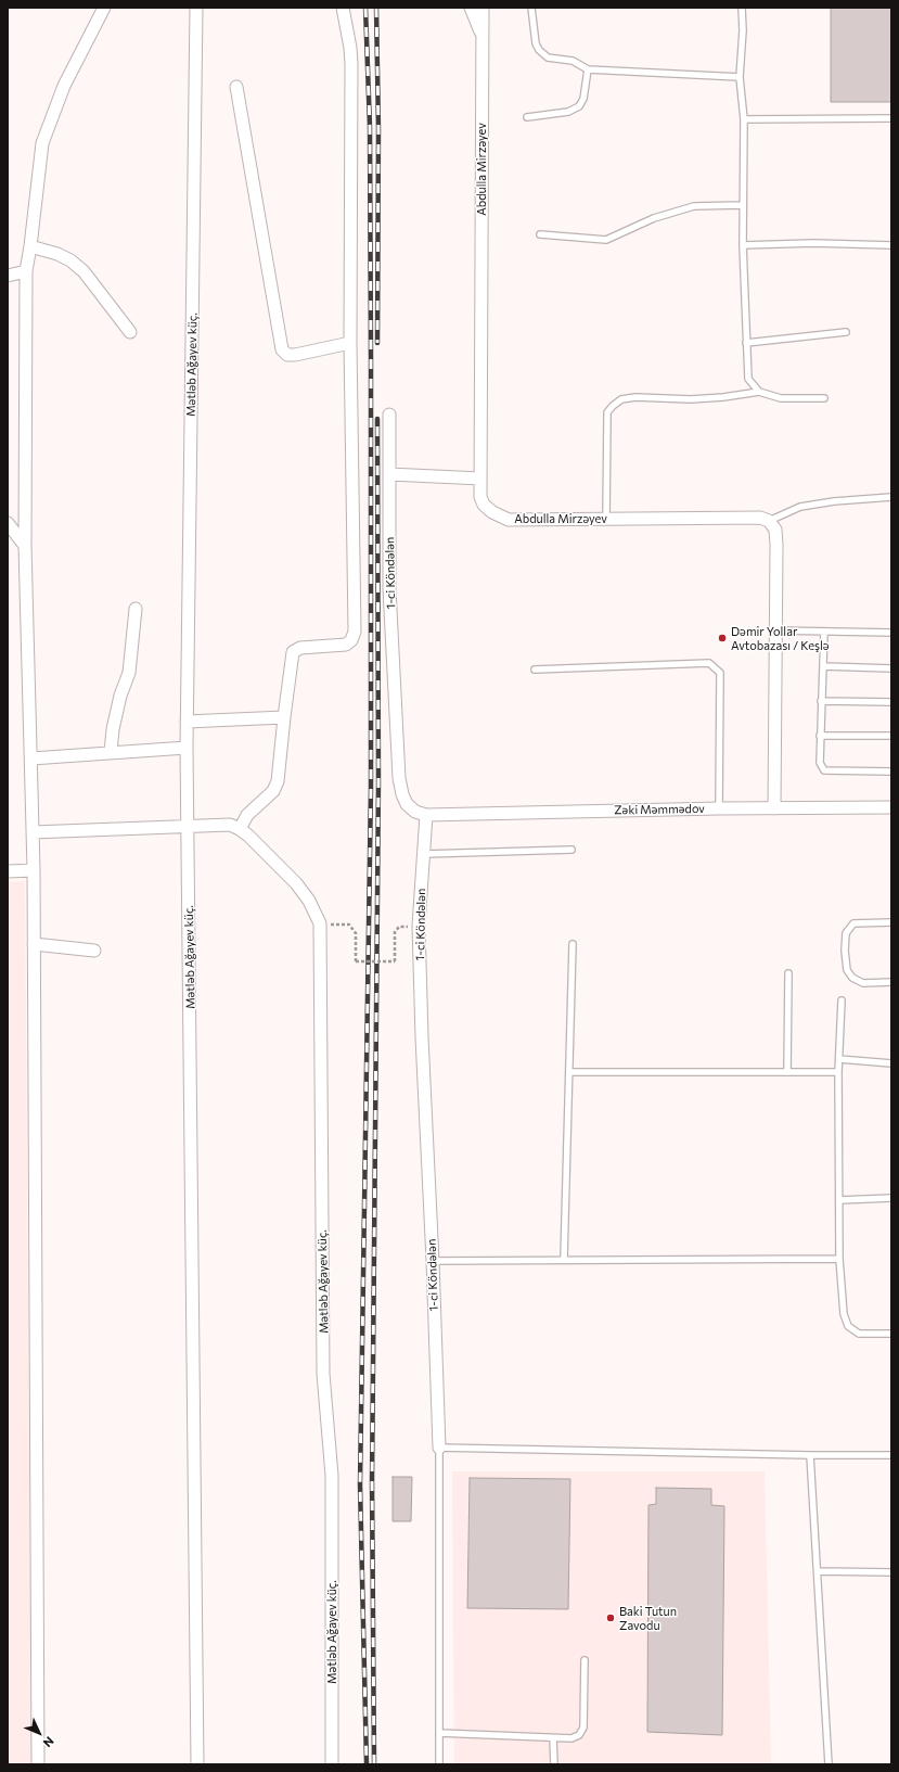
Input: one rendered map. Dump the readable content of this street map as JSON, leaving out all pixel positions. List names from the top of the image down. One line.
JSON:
{"streets":{"street":["Abdulla Mirzəyev","Mətləb Ağayev küç.","1-ci Köndələn","Zəki Məmmədov"]},"crossings":[["1-ci Köndələn","Zəki Məmmədov"]],"places":["Dəmir Yollar Avtobazası / Keşlə","Baki Tutun Zavodu"],"north":"bottom right"}
